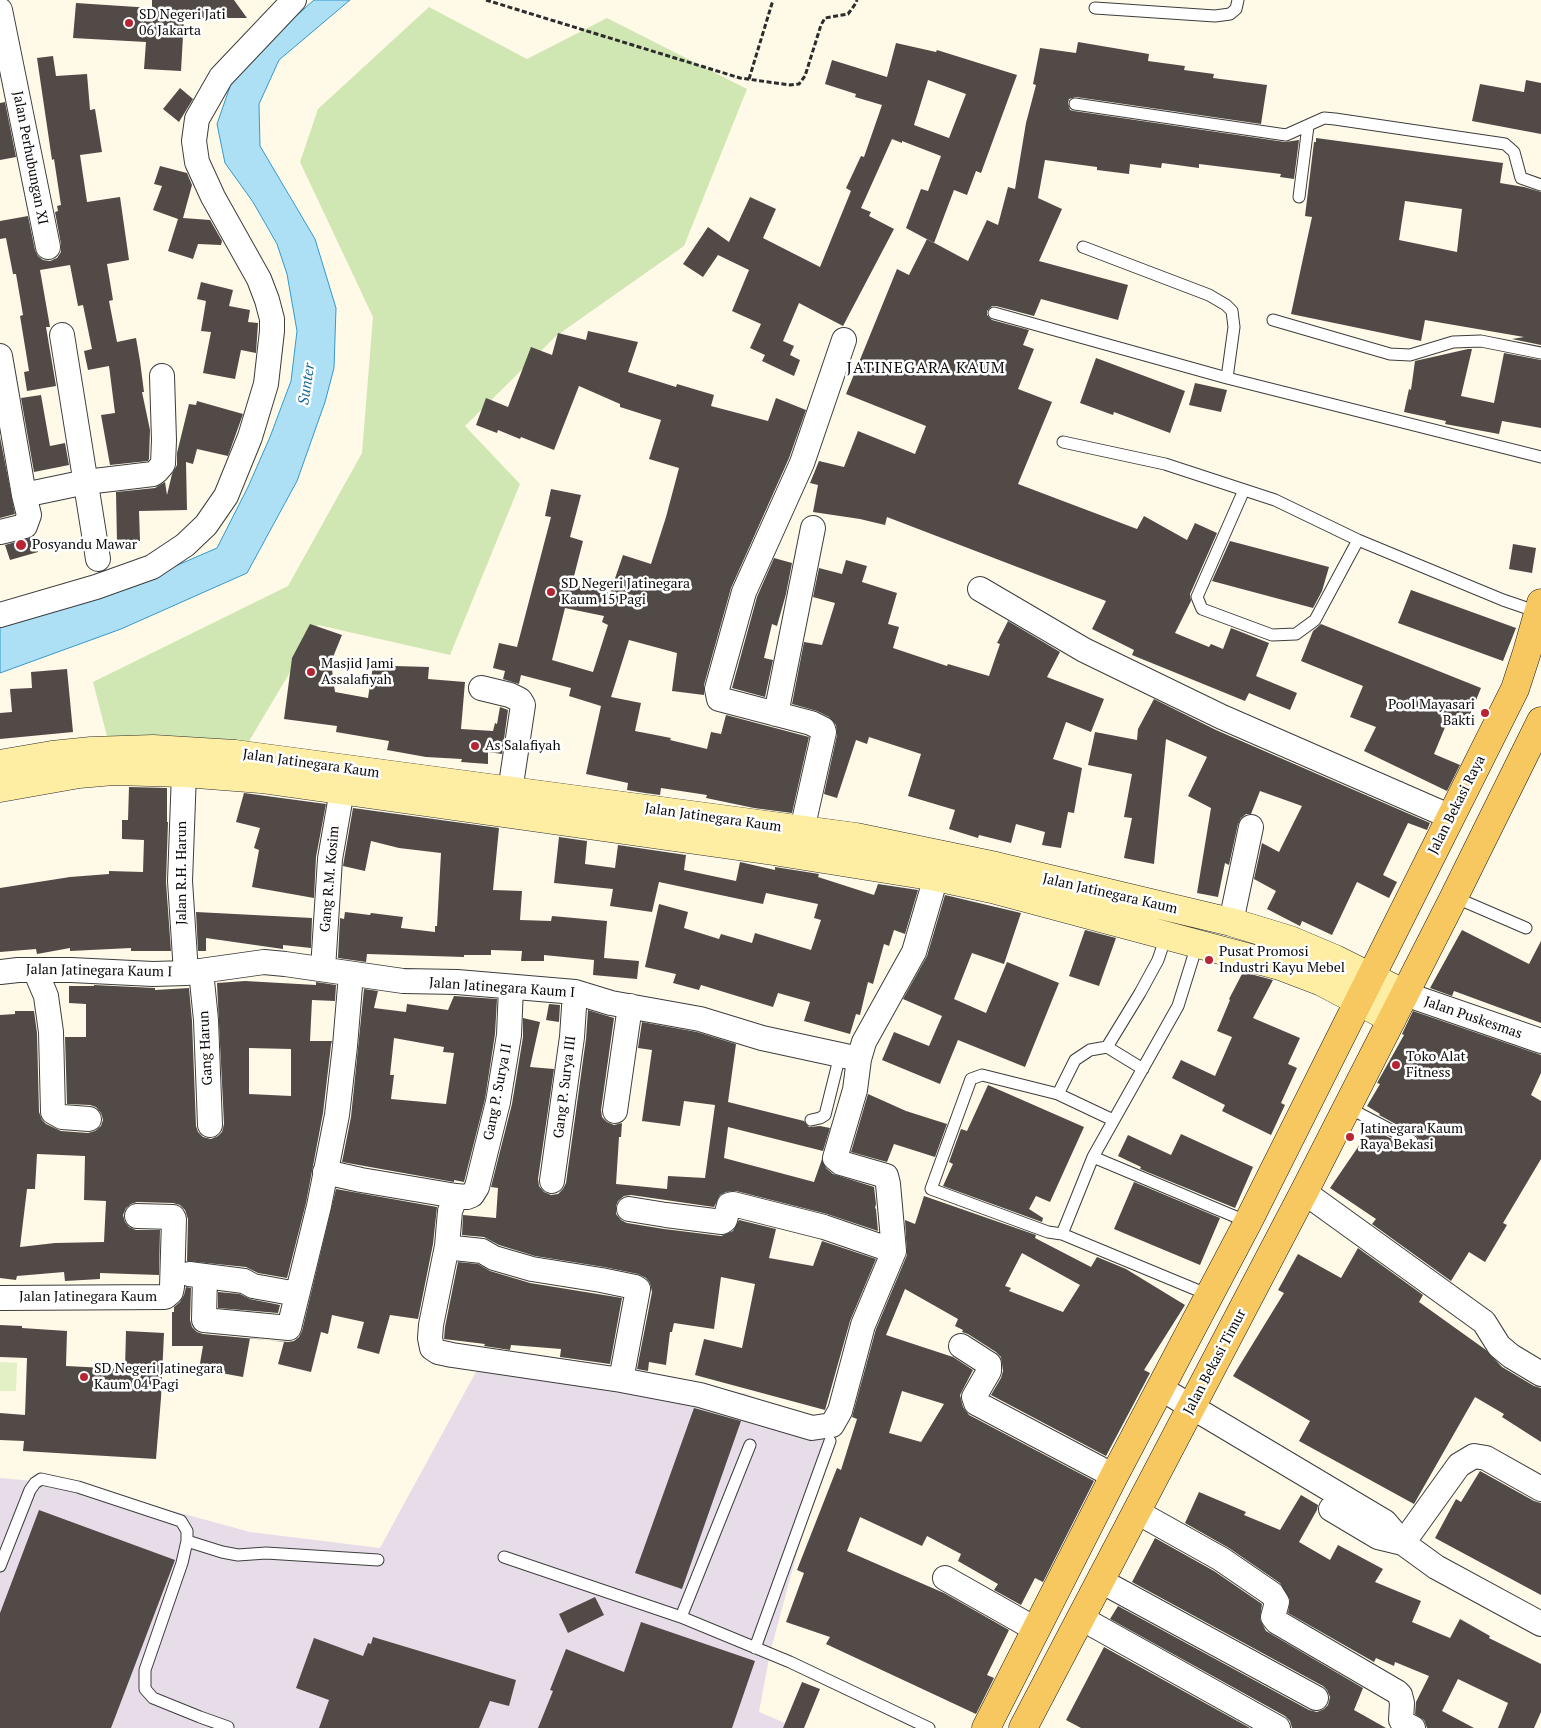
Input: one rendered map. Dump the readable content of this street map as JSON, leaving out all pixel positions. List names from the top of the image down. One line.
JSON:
{"streets":{"main road":["Jalan Bekasi Raya","Jalan Bekasi Timur"],"street":["Jalan Perhubungan XI","Jalan Jatinegara Kaum","Jalan R.H. Harun","Gang R.M. Kosim","Jalan Jatinegara Kaum I","Jalan Puskesmas","Gang Harun","Gang P. Surya III","Gang P. Surya II"]},"crossings":[["Jalan Jatinegara Kaum","Jalan Bekasi Raya"],["Jalan Jatinegara Kaum","Jalan R.H. Harun"],["Jalan Jatinegara Kaum","Gang R.M. Kosim"],["Jalan Jatinegara Kaum","Jalan Puskesmas"],["Jalan Jatinegara Kaum","Jalan Bekasi Timur"],["Jalan R.H. Harun","Jalan Jatinegara Kaum I"],["Jalan R.H. Harun","Gang Harun"],["Gang R.M. Kosim","Jalan Jatinegara Kaum I"],["Jalan Jatinegara Kaum I","Gang Harun"],["Jalan Jatinegara Kaum I","Gang P. Surya III"],["Jalan Jatinegara Kaum I","Gang P. Surya II"],["Jalan Puskesmas","Jalan Bekasi Timur"]],"districts":["JATINEGARA KAUM"],"water":["Sunter"],"places":["SD Negeri Jati 06 Jakarta","Posyandu Mawar","SD Negeri Jatinegara Kaum 15 Pagi","Masjid Jami Assalafiyah","Pool Mayasari Bakti","As Salafiyah","Pusat Promosi Industri Kayu Mebel","Toko Alat Fitness","Jatinegara Kaum Raya Bekasi","SD Negeri Jatinegara Kaum 04 Pagi"]}
